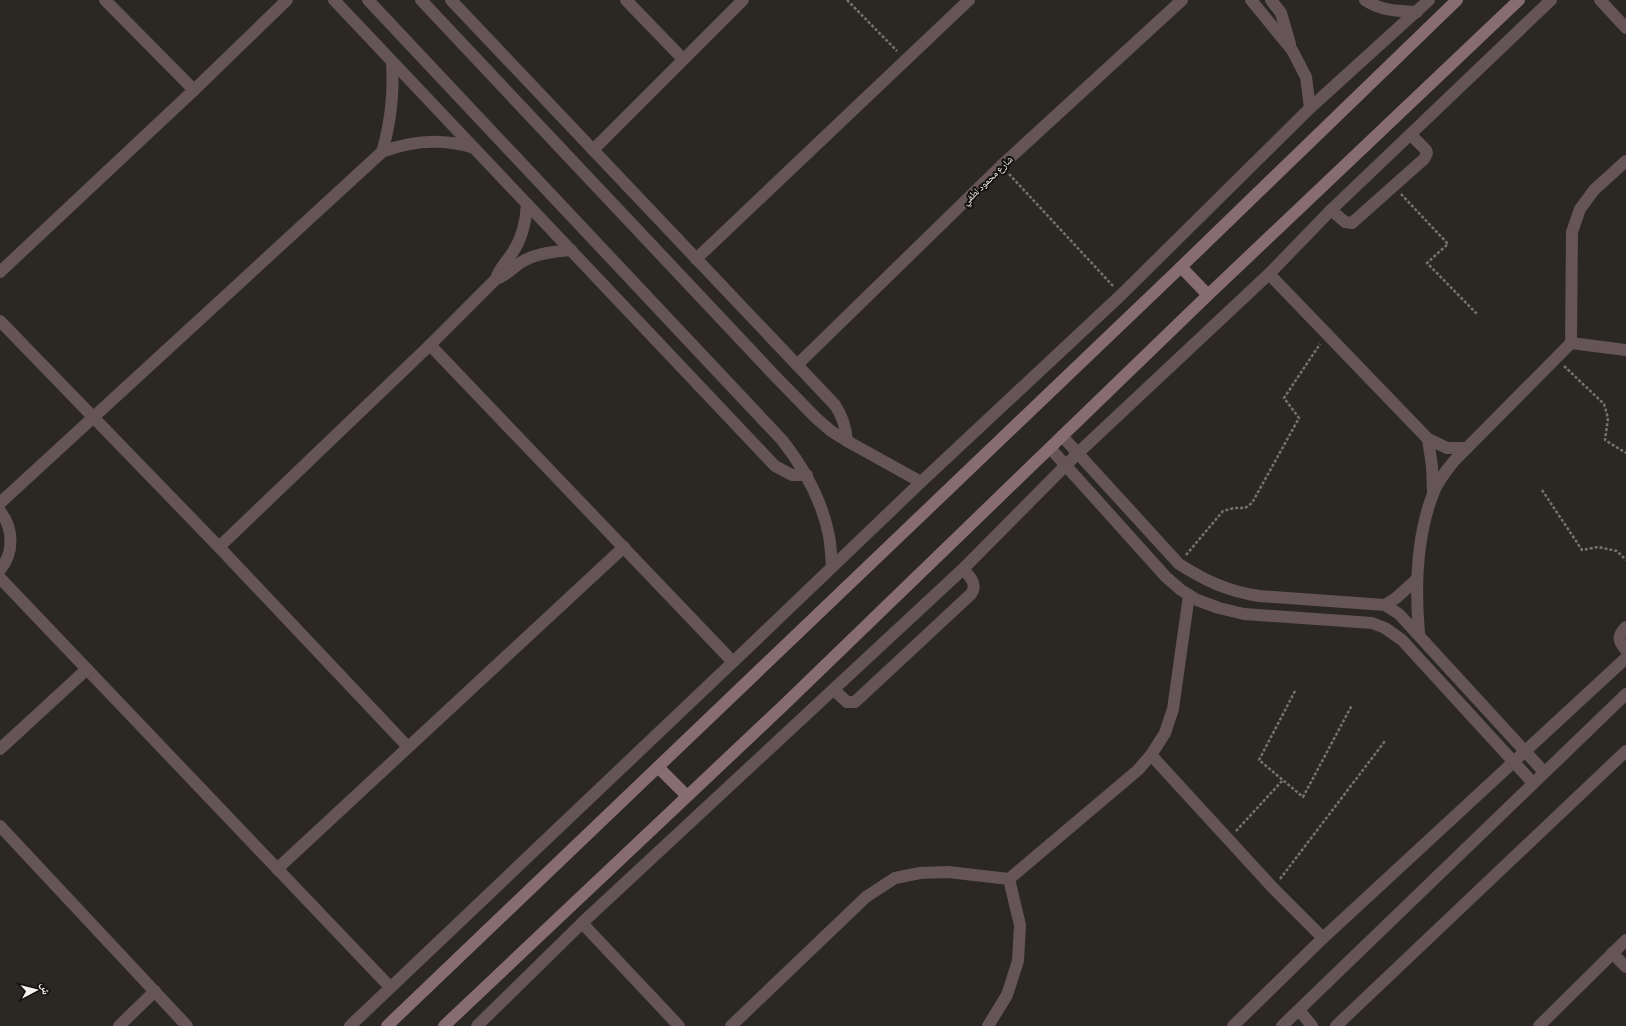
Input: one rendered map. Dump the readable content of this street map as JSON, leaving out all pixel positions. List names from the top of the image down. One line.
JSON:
{"streets":{"street":["شارع محمود لطفي"]},"north":"right"}
